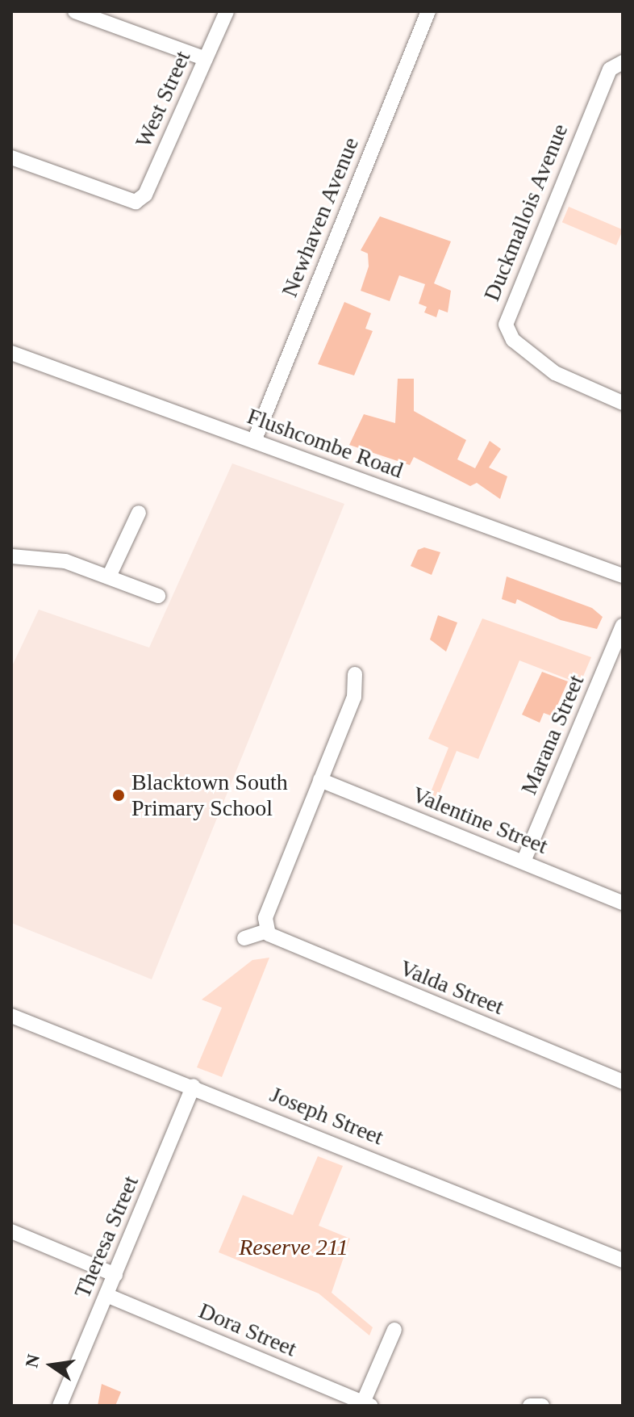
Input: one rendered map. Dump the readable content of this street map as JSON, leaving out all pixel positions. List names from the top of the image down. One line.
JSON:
{"streets":{"street":["West Street","Duckmallois Avenue","Newhaven Avenue","Flushcombe Road","Marana Street","Valentine Street","Valda Street","Joseph Street","Theresa Street","Dora Street"]},"crossings":[["Newhaven Avenue","Flushcombe Road"],["Marana Street","Valentine Street"],["Joseph Street","Theresa Street"],["Theresa Street","Dora Street"]],"parks":["Reserve 211"],"places":["Blacktown South Primary School"],"north":"left"}
